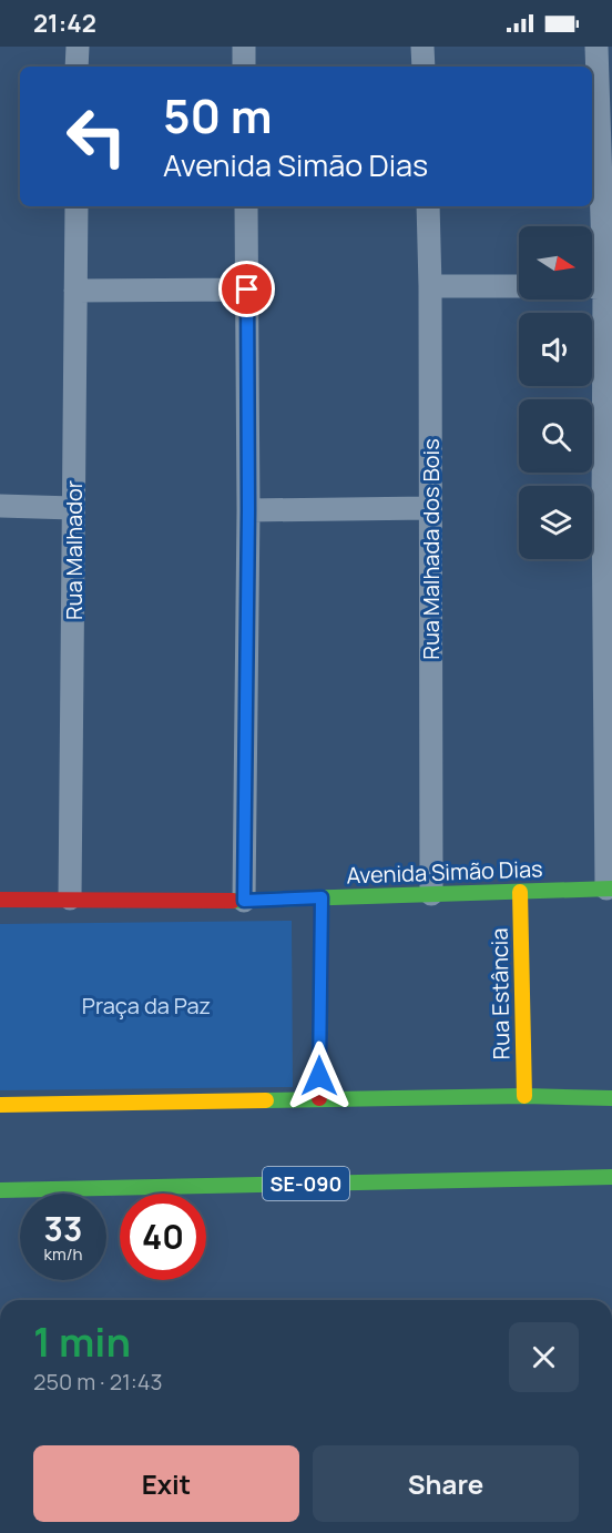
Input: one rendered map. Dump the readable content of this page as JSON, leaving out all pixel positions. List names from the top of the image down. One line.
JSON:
{"streets":{"main road":["Avenida Simão Dias","Rua Estância","SE-090"],"street":["Rua Malhada dos Bois","Rua Malhador"]},"crossings":[["Rua Malhada dos Bois","Avenida Simão Dias"],["Rua Malhador","Avenida Simão Dias"],["Avenida Simão Dias","Rua Estância"]],"parks":["Praça da Paz"],"north":"right","page":{"status":"21:42","turn":["50 m","Avenida Simão Dias"],"speed":"33 km/h","limit":"40","heading":["1 min","250 m · 21:43"],"buttons":["Exit","Share"]}}
